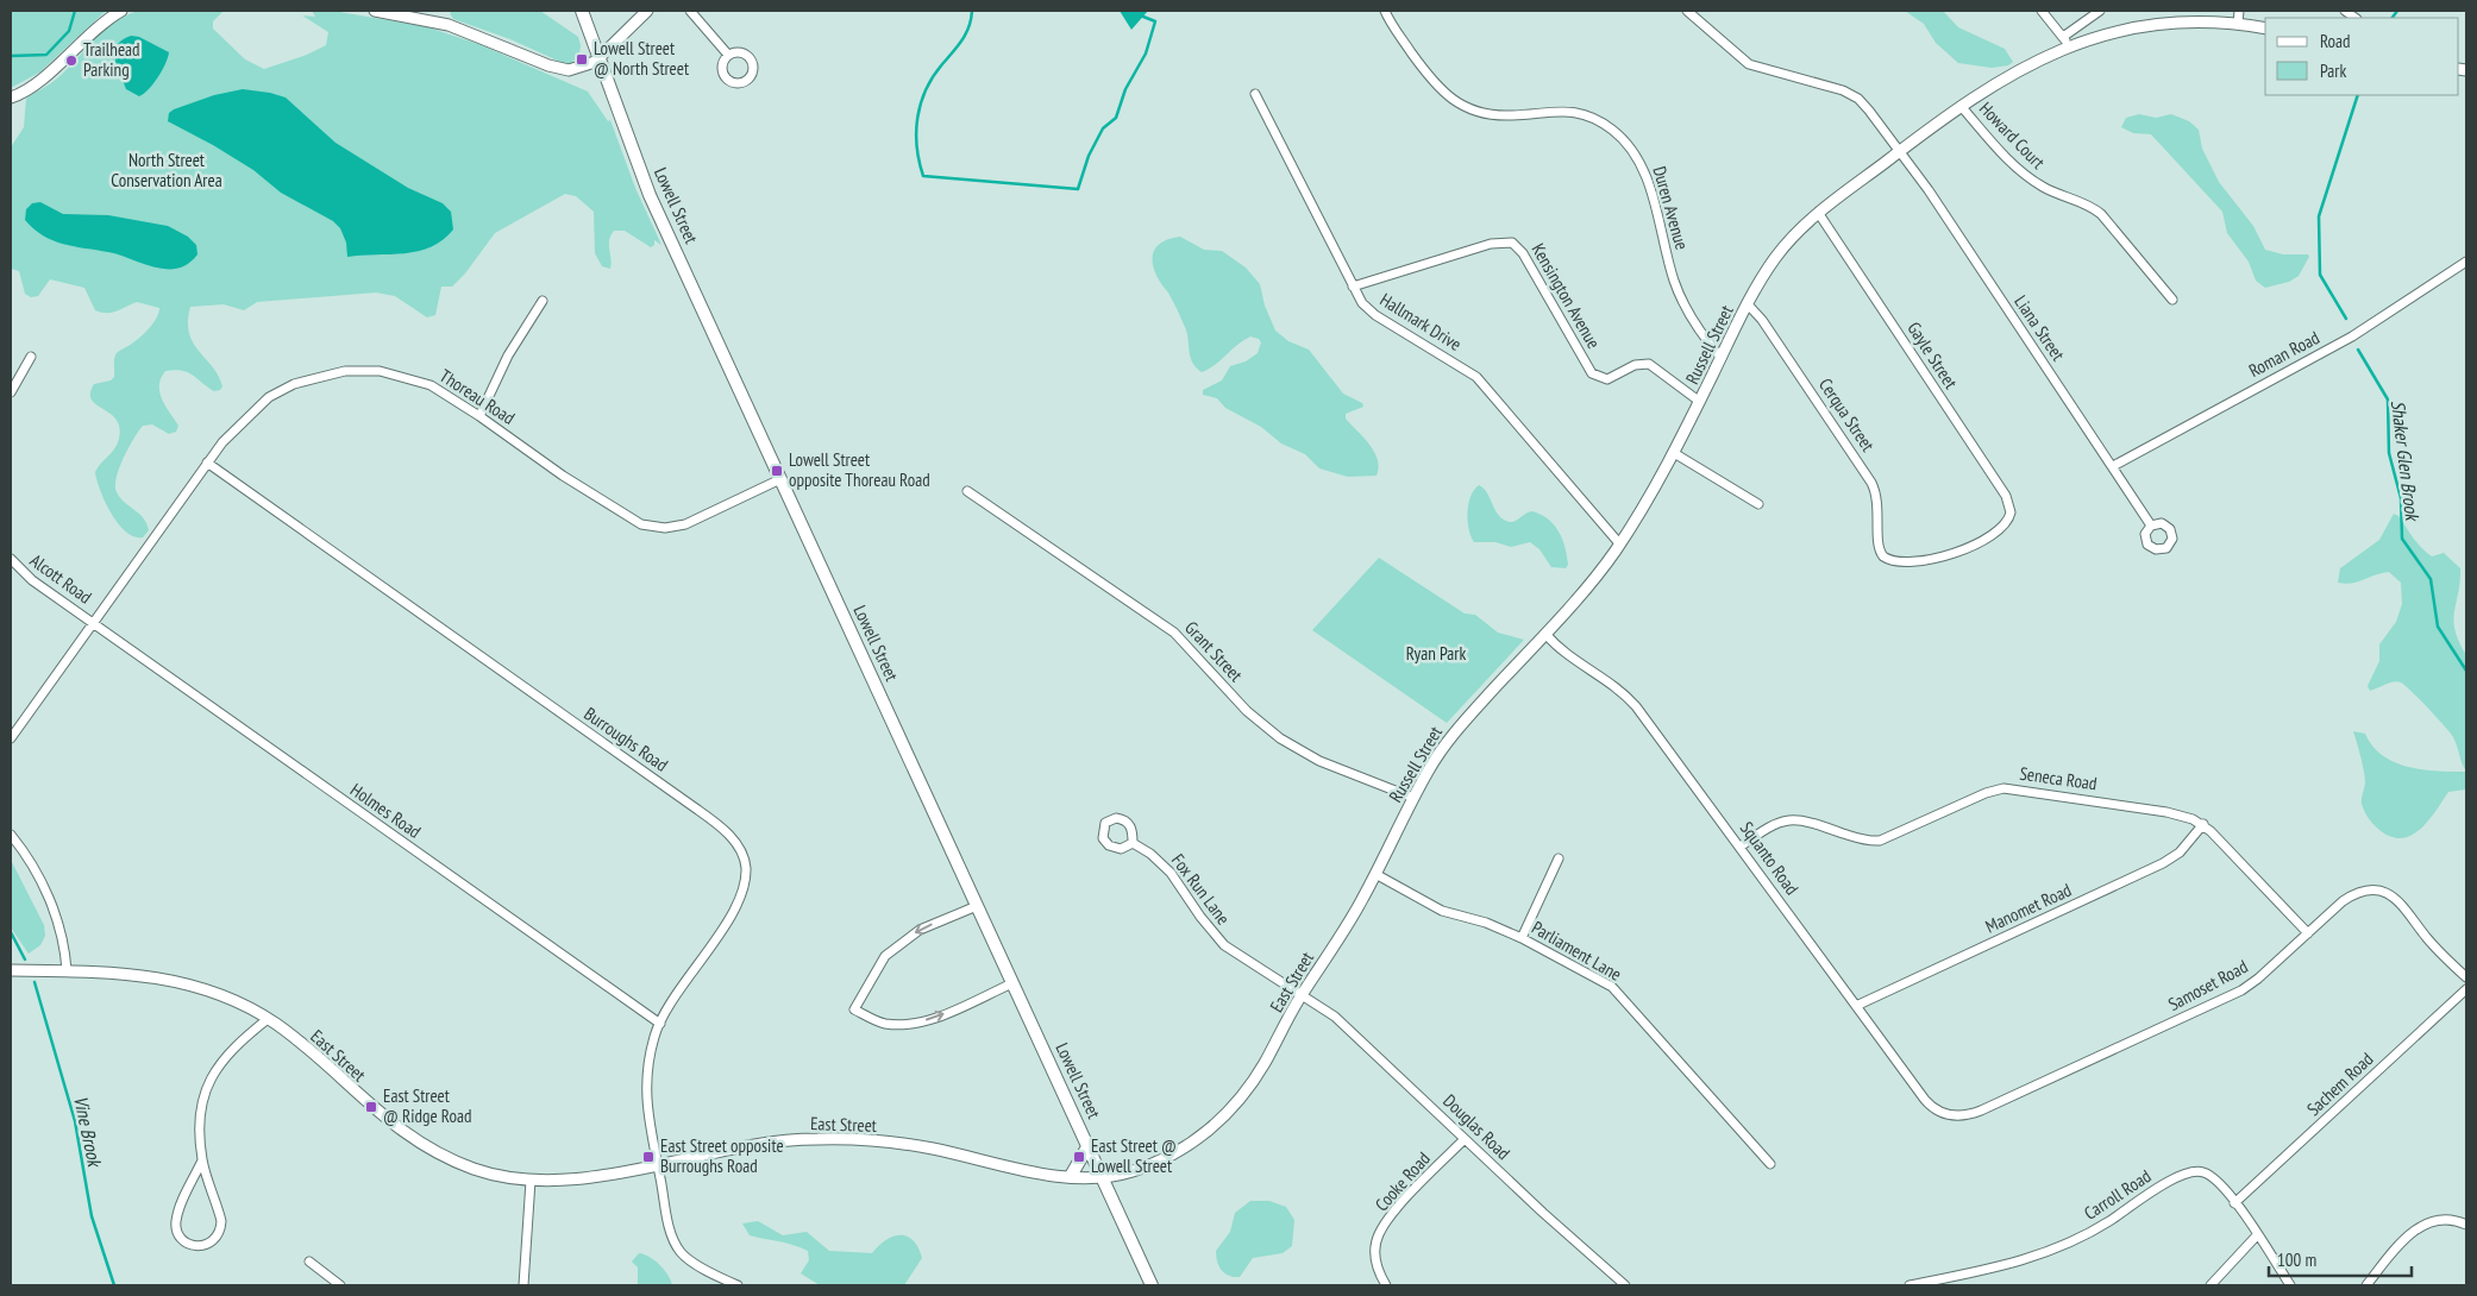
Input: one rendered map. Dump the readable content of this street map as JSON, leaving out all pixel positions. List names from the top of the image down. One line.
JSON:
{"streets":{"main road":["Lowell Street"],"street":["Howard Court","Duren Avenue","Kensington Avenue","Hallmark Drive","Liana Street","Russell Street","Roman Road","Gayle Street","Thoreau Road","Cerqua Street","Alcott Road","Grant Street","Burroughs Road","Seneca Road","Holmes Road","Squanto Road","Fox Run Lane","Manomet Road","Parliament Lane","East Street","Samoset Road","Sachem Road","Douglas Road","Cooke Road","Carroll Road"]},"crossings":[["Howard Court","Russell Street"],["Lowell Street","Thoreau Road"],["Lowell Street","East Street"],["Duren Avenue","Russell Street"],["Kensington Avenue","Hallmark Drive"],["Kensington Avenue","Russell Street"],["Hallmark Drive","Russell Street"],["Liana Street","Russell Street"],["Liana Street","Roman Road"],["Russell Street","Gayle Street"],["Russell Street","Cerqua Street"],["Russell Street","Grant Street"],["Russell Street","Squanto Road"],["Russell Street","Parliament Lane"],["Russell Street","East Street"],["Gayle Street","Cerqua Street"],["Thoreau Road","Alcott Road"],["Thoreau Road","Burroughs Road"],["Thoreau Road","Holmes Road"],["Alcott Road","Holmes Road"],["Burroughs Road","Holmes Road"],["Burroughs Road","East Street"],["Seneca Road","Squanto Road"],["Seneca Road","Manomet Road"],["Seneca Road","Samoset Road"],["Squanto Road","Manomet Road"],["Squanto Road","Samoset Road"],["Fox Run Lane","East Street"],["Fox Run Lane","Douglas Road"],["East Street","Douglas Road"],["Sachem Road","Carroll Road"],["Douglas Road","Cooke Road"]],"water":["Shaker Glen Brook","Vine Brook"],"parks":["North Street Conservation Area","Ryan Park"],"places":{"transit":["Lowell Street @ North Street","Lowell Street opposite Thoreau Road","East Street @ Ridge Road","East Street opposite Burroughs Road","East Street @ Lowell Street"],"other":["Trailhead Parking"]},"legend":["Road","Park"],"scale_bar":"100 m"}
